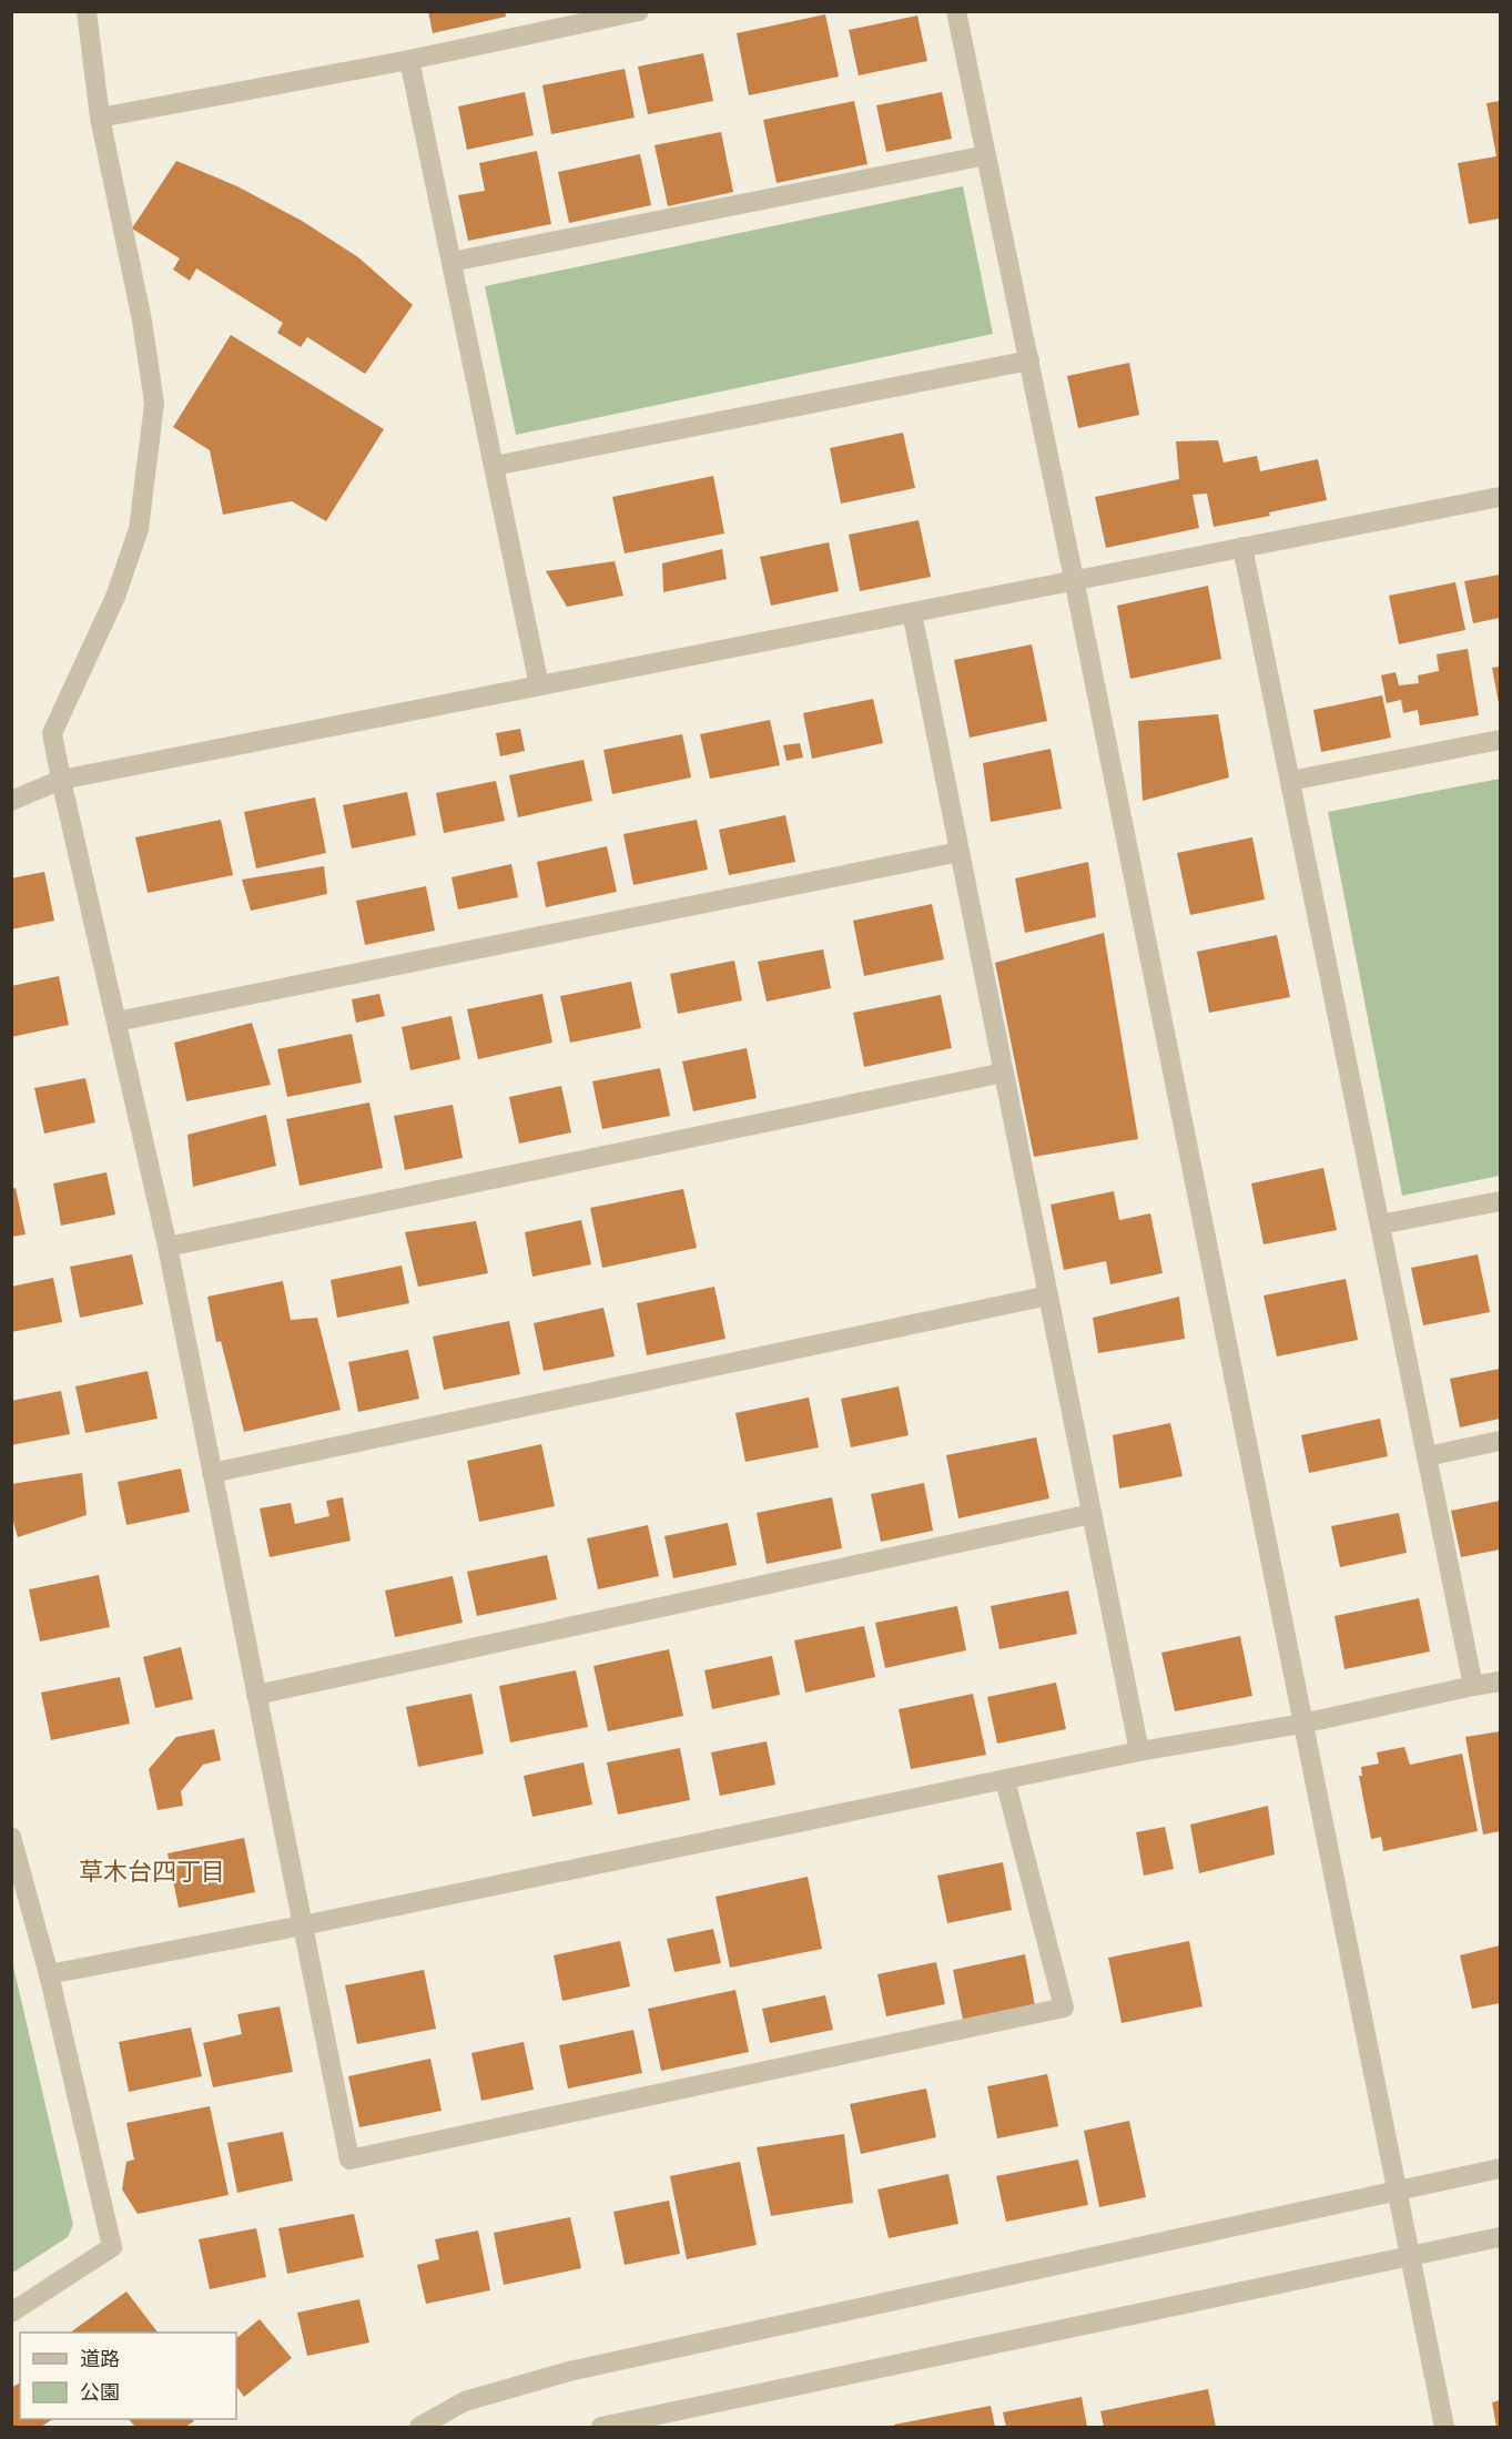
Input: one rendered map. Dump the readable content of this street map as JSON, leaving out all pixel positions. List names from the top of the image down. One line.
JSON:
{"districts":["草木台四丁目"],"legend":["道路","公園"]}
